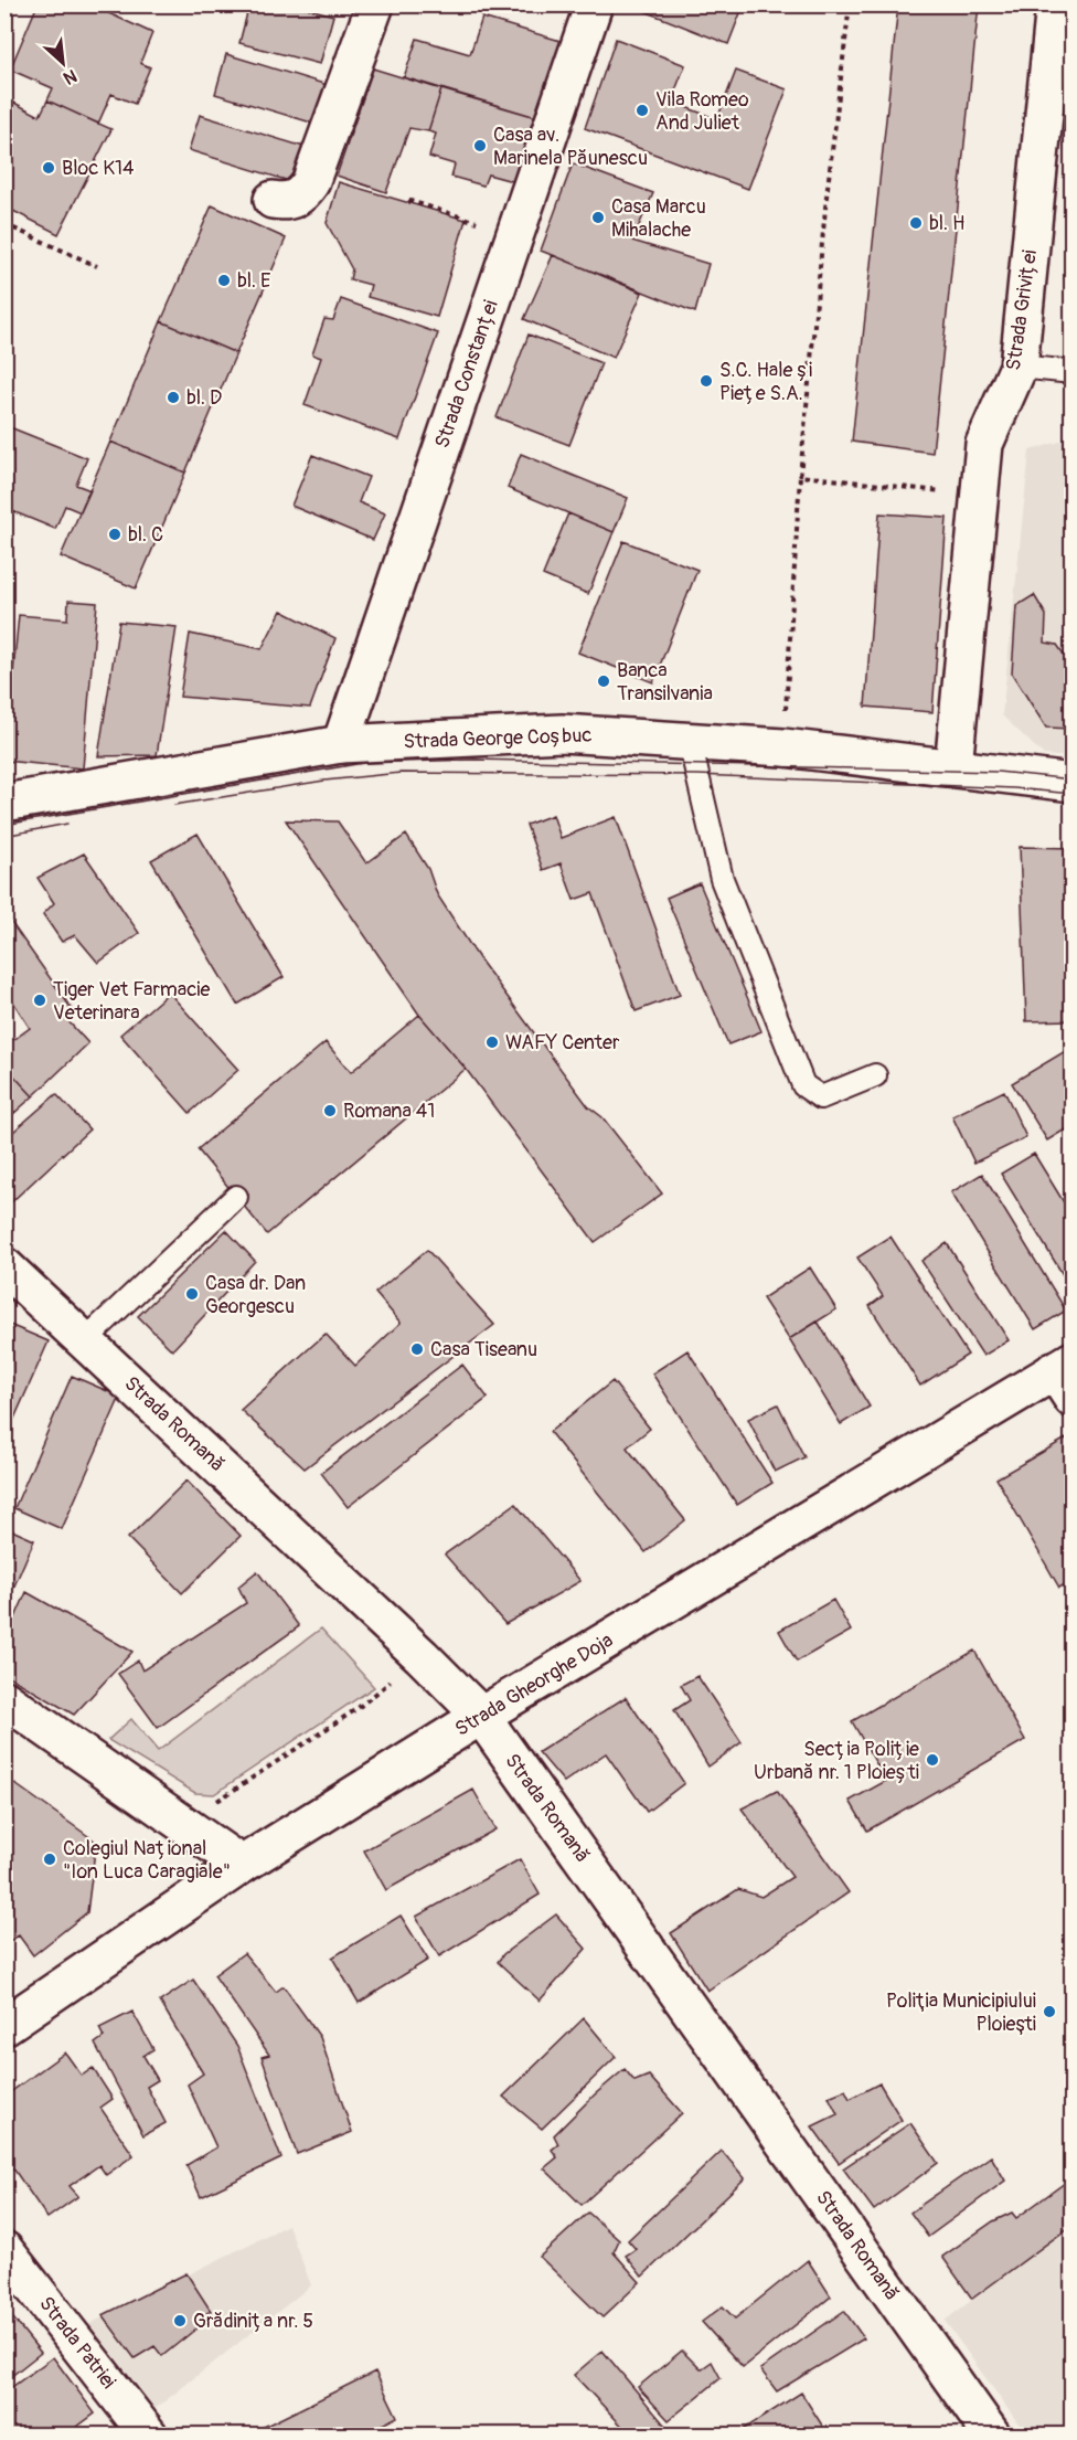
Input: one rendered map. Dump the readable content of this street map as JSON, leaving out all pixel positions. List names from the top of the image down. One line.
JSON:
{"streets":{"street":["Strada Griviței","Strada Constanței","Strada George Coșbuc","Strada Romană","Strada Gheorghe Doja","Strada Patriei"]},"crossings":[["Strada Griviței","Strada George Coșbuc"],["Strada Constanței","Strada George Coșbuc"],["Strada Romană","Strada Gheorghe Doja"]],"places":["Vila Romeo And Juliet","Casa av. Marinela Păunescu","Bloc K14","Casa Marcu Mihalache","bl. H","bl. E","S.C. Hale și Piețe S.A.","bl. D","bl. C","Banca Transilvania","Tiger Vet Farmacie Veterinara","WAFY Center","Romana 41","Casa dr. Dan Georgescu","Casa Tiseanu","Secția Poliție Urbană nr. 1 Ploiești","Colegiul Național \"Ion Luca Caragiale\"","Poliţia Municipiului Ploieşti","Grădinița nr. 5"],"north":"bottom right"}
